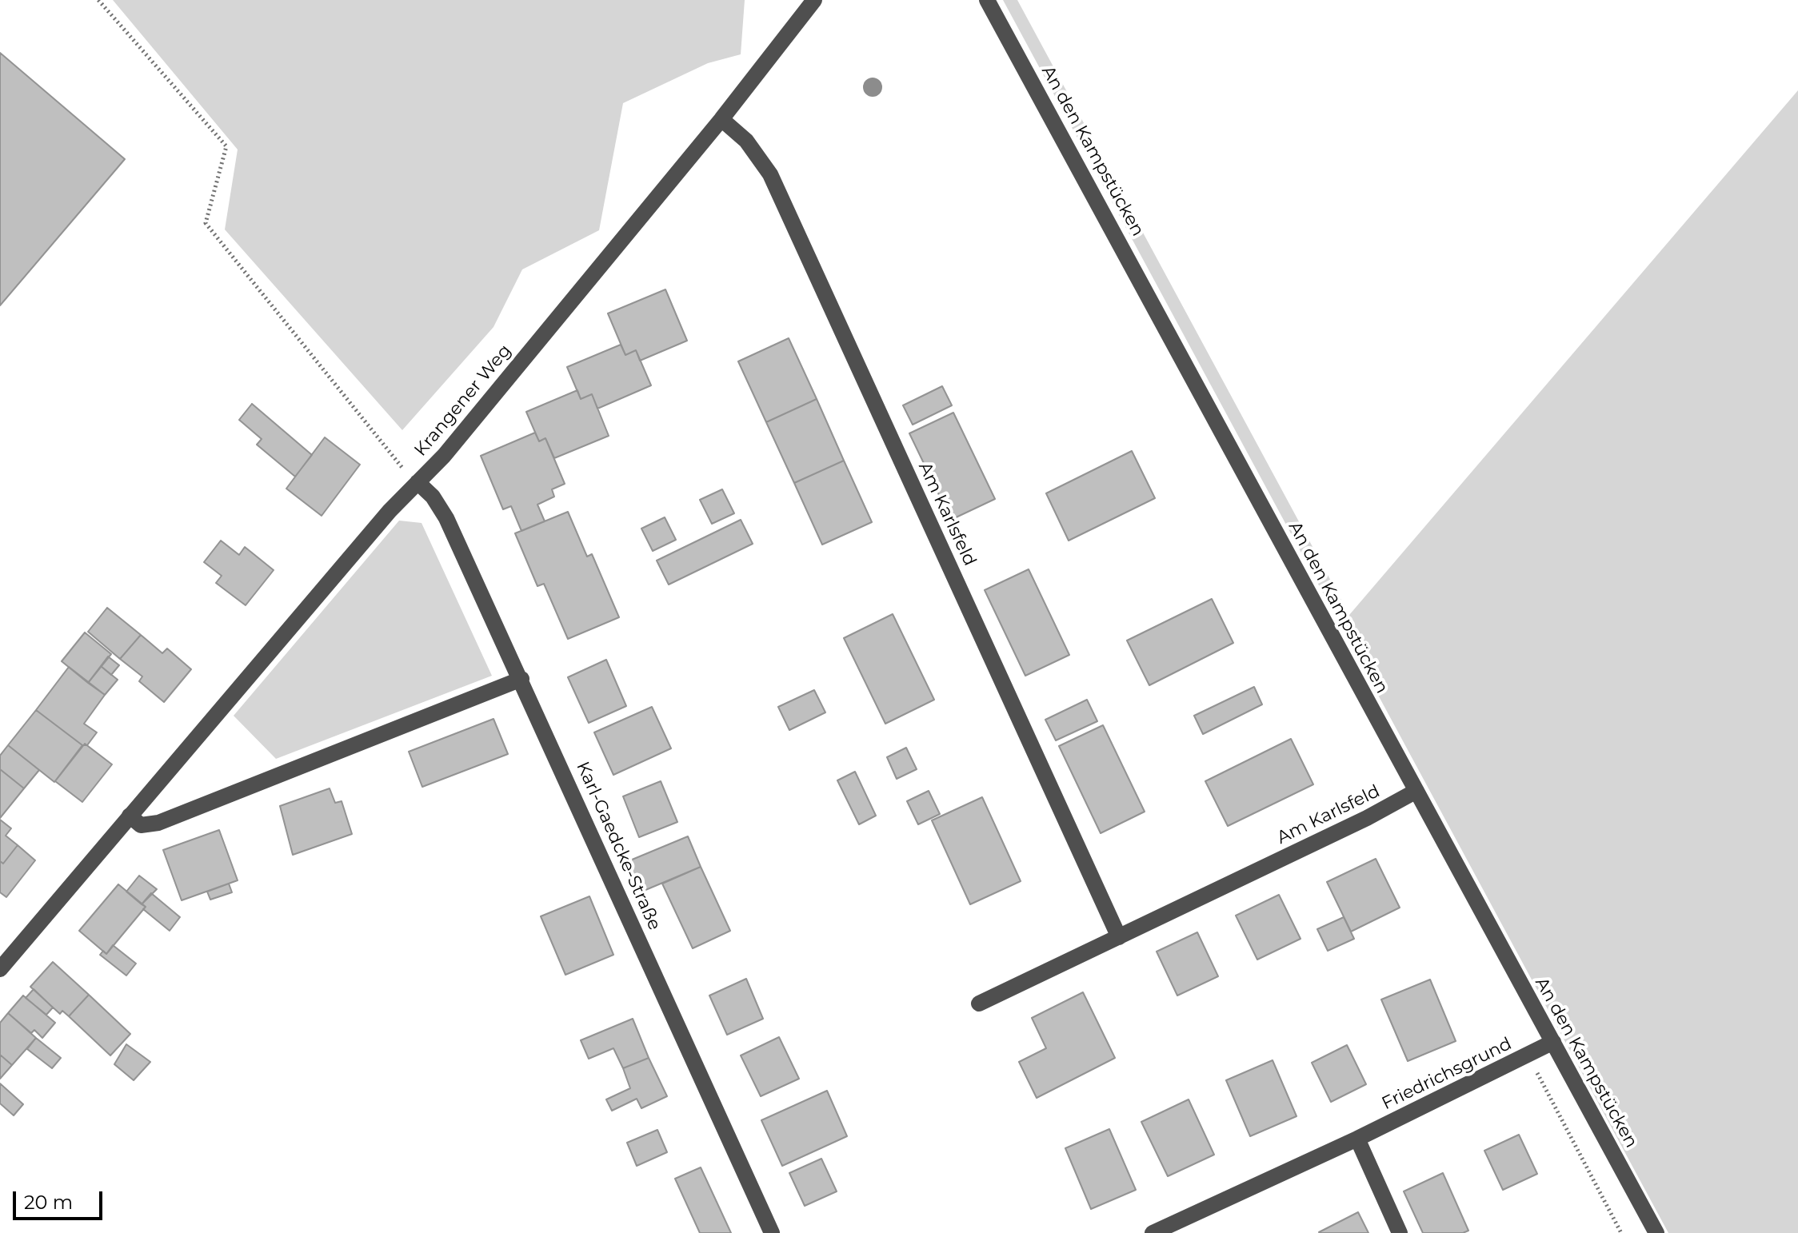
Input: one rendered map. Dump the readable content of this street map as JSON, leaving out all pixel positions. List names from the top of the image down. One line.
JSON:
{"streets":{"street":["An den Kampstücken","Krangener Weg","Am Karlsfeld","Karl-Gaedcke-Straße","Friedrichsgrund"]},"crossings":[["An den Kampstücken","Am Karlsfeld"],["An den Kampstücken","Friedrichsgrund"],["Krangener Weg","Am Karlsfeld"],["Krangener Weg","Karl-Gaedcke-Straße"]],"scale_bar":"20 m"}
